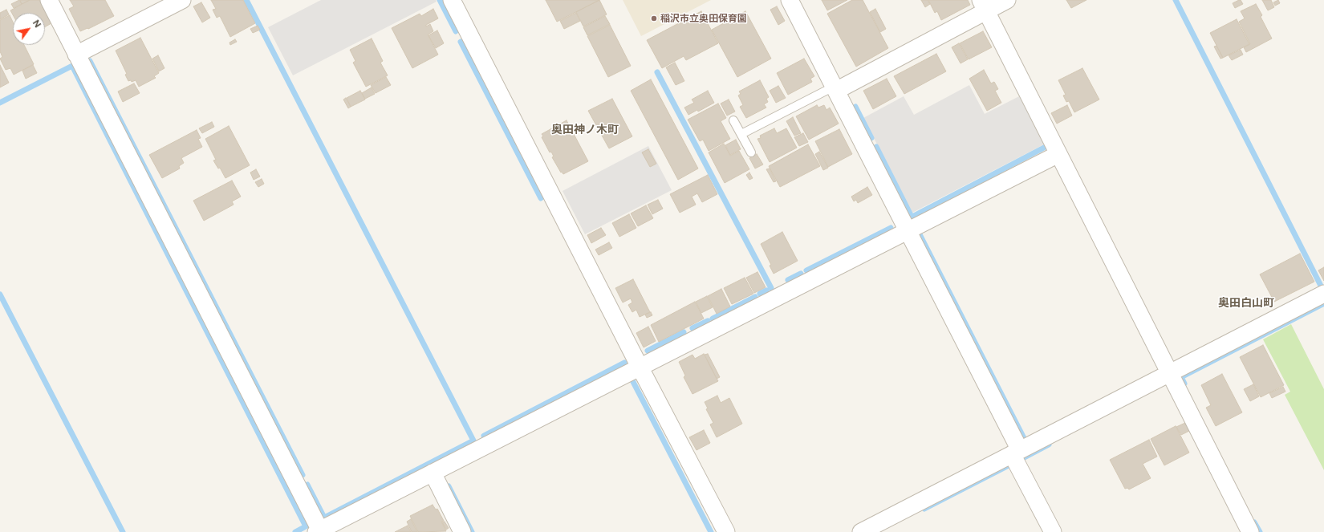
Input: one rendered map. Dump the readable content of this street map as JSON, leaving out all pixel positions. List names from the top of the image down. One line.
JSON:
{"districts":["奥田神ノ木町","奥田白山町"],"places":["稲沢市立奥田保育園"],"north":"top right"}
